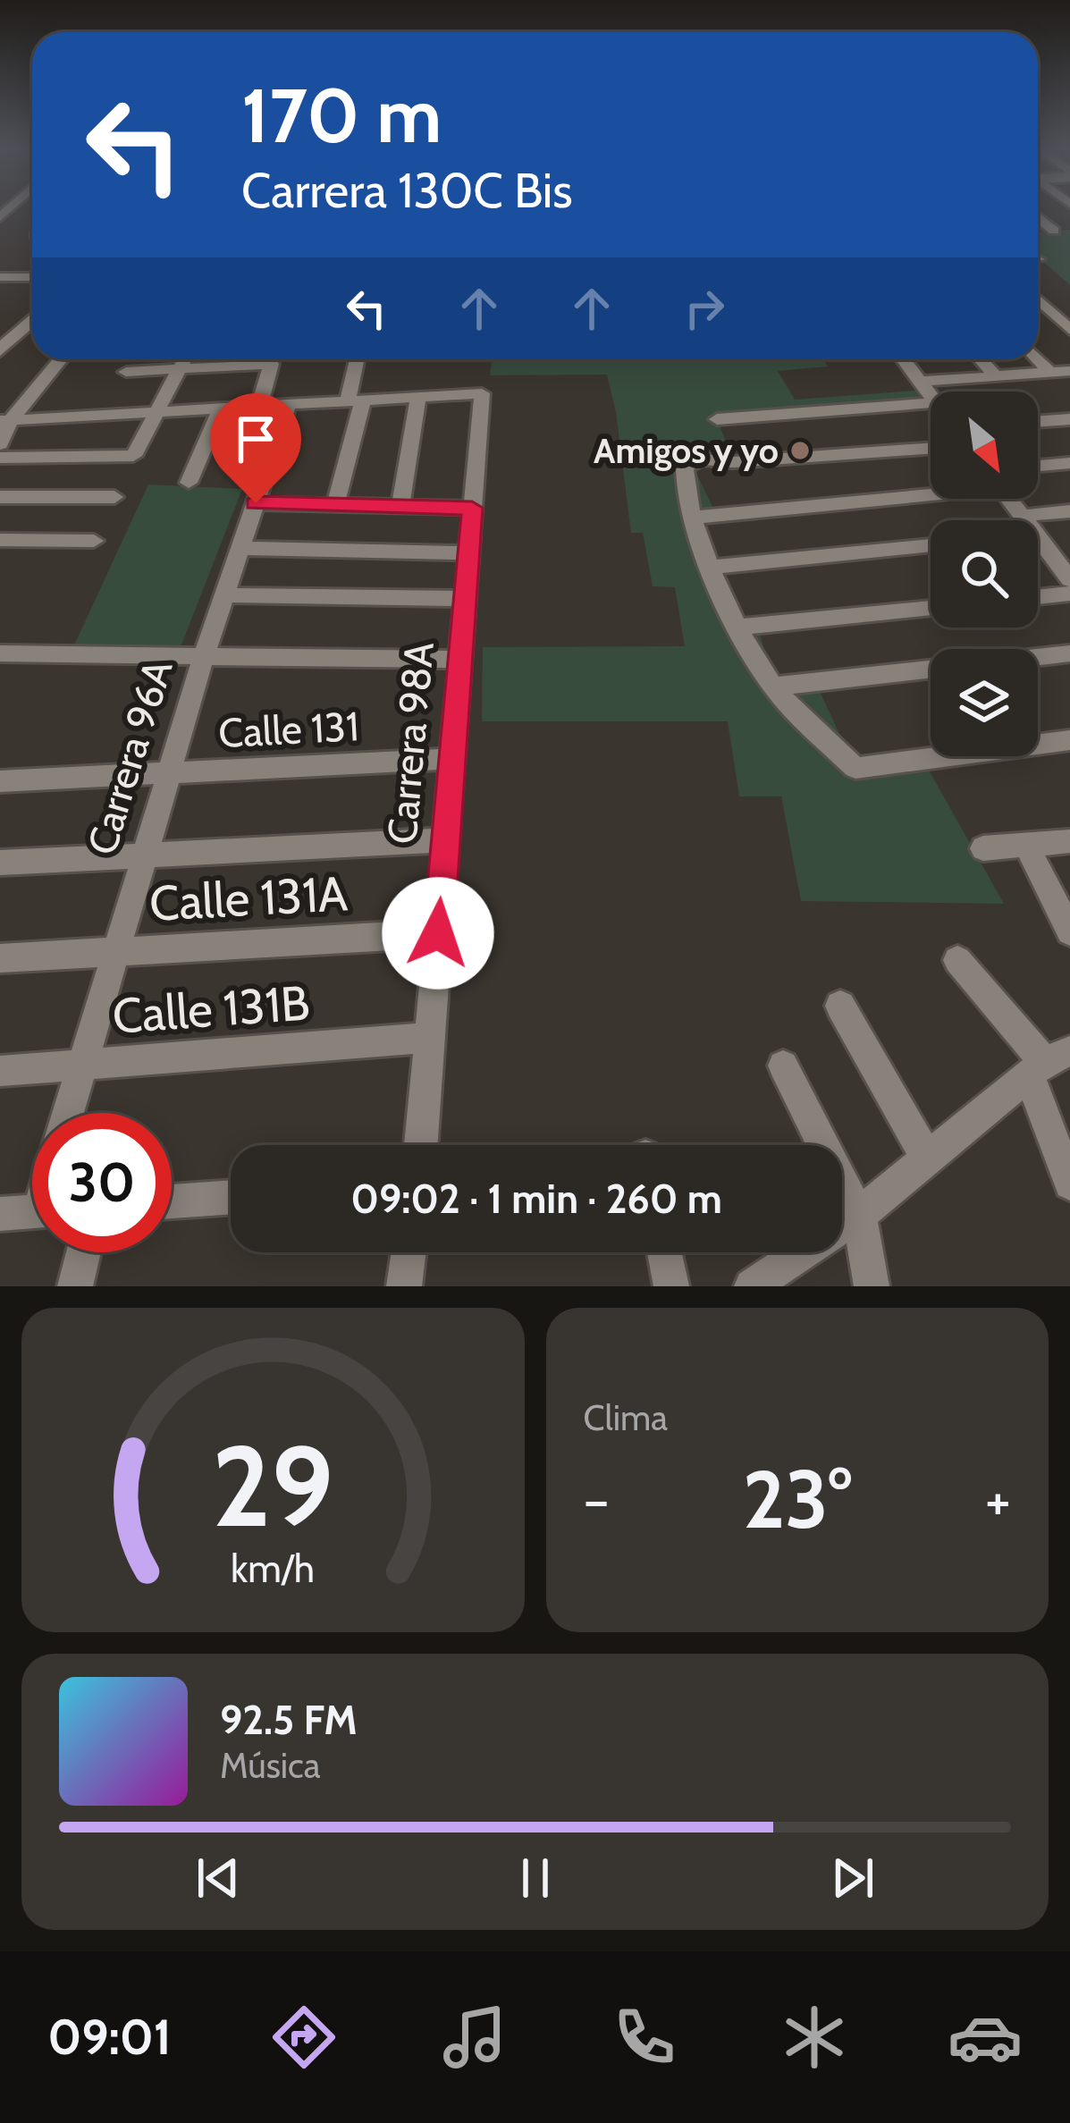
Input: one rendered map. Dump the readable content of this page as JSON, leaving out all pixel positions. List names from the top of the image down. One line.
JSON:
{"streets":{"street":["Calle 131","Carrera 98A","Carrera 96A","Calle 131A","Calle 131B"]},"crossings":[["Calle 131","Carrera 98A"],["Calle 131","Carrera 96A"],["Carrera 98A","Calle 131A"],["Carrera 98A","Calle 131B"],["Carrera 96A","Calle 131A"],["Carrera 96A","Calle 131B"]],"places":["Amigos y yo"],"north":"bottom right","page":{"turn":["170 m","Carrera 130C Bis"],"limit":"30","trip":"09:02 · 1 min · 260 m","tile":"Clima","heat":["−","23°","+"],"song":["92.5 FM","Música"],"tabs":"09:01","gauge":["29","km/h"]}}
